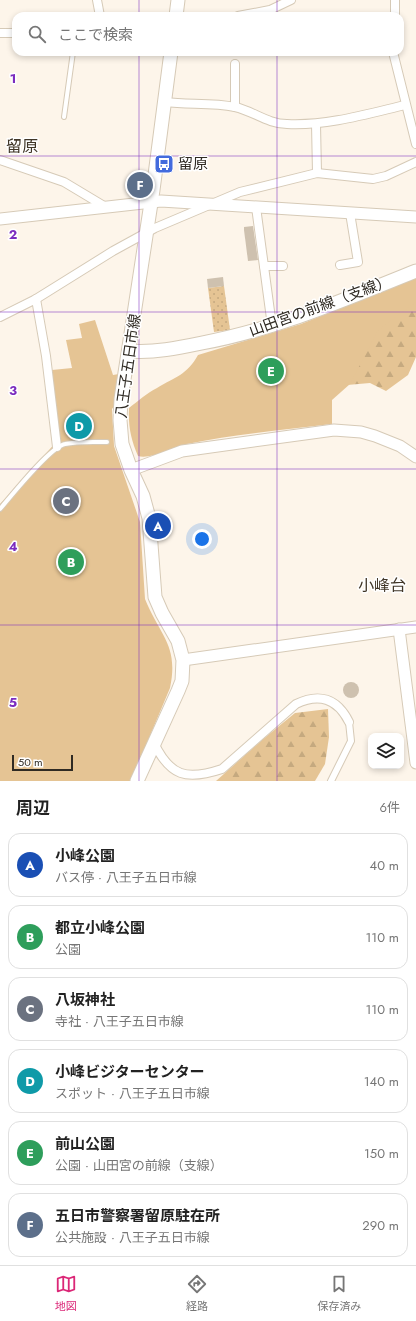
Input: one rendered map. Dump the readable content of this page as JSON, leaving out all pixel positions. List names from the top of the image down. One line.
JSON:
{"streets":{"main road":["山田宮の前線（支線）","八王子五日市線"]},"crossings":[["山田宮の前線（支線）","八王子五日市線"]],"districts":["留原","小峰台"],"places":{"bus stop":["留原"]},"scale_bar":"50 m","page":{"search":"ここで検索","pins":["F","E","D","C","A","B"],"scale":"50 m","heading":["周辺","6件"],"list":[{"mark":"A","name":"小峰公園","note":"バス停 · 八王子五日市線","value":"40 m"},{"mark":"B","name":"都立小峰公園","note":"公園","value":"110 m"},{"mark":"C","name":"八坂神社","note":"寺社 · 八王子五日市線","value":"110 m"},{"mark":"D","name":"小峰ビジターセンター","note":"スポット · 八王子五日市線","value":"140 m"},{"mark":"E","name":"前山公園","note":"公園 · 山田宮の前線（支線）","value":"150 m"},{"mark":"F","name":"五日市警察署留原駐在所","note":"公共施設 · 八王子五日市線","value":"290 m"}],"nav":["地図","経路","保存済み"]},"grid":{"rows":["1","2","3","4","5"]}}
